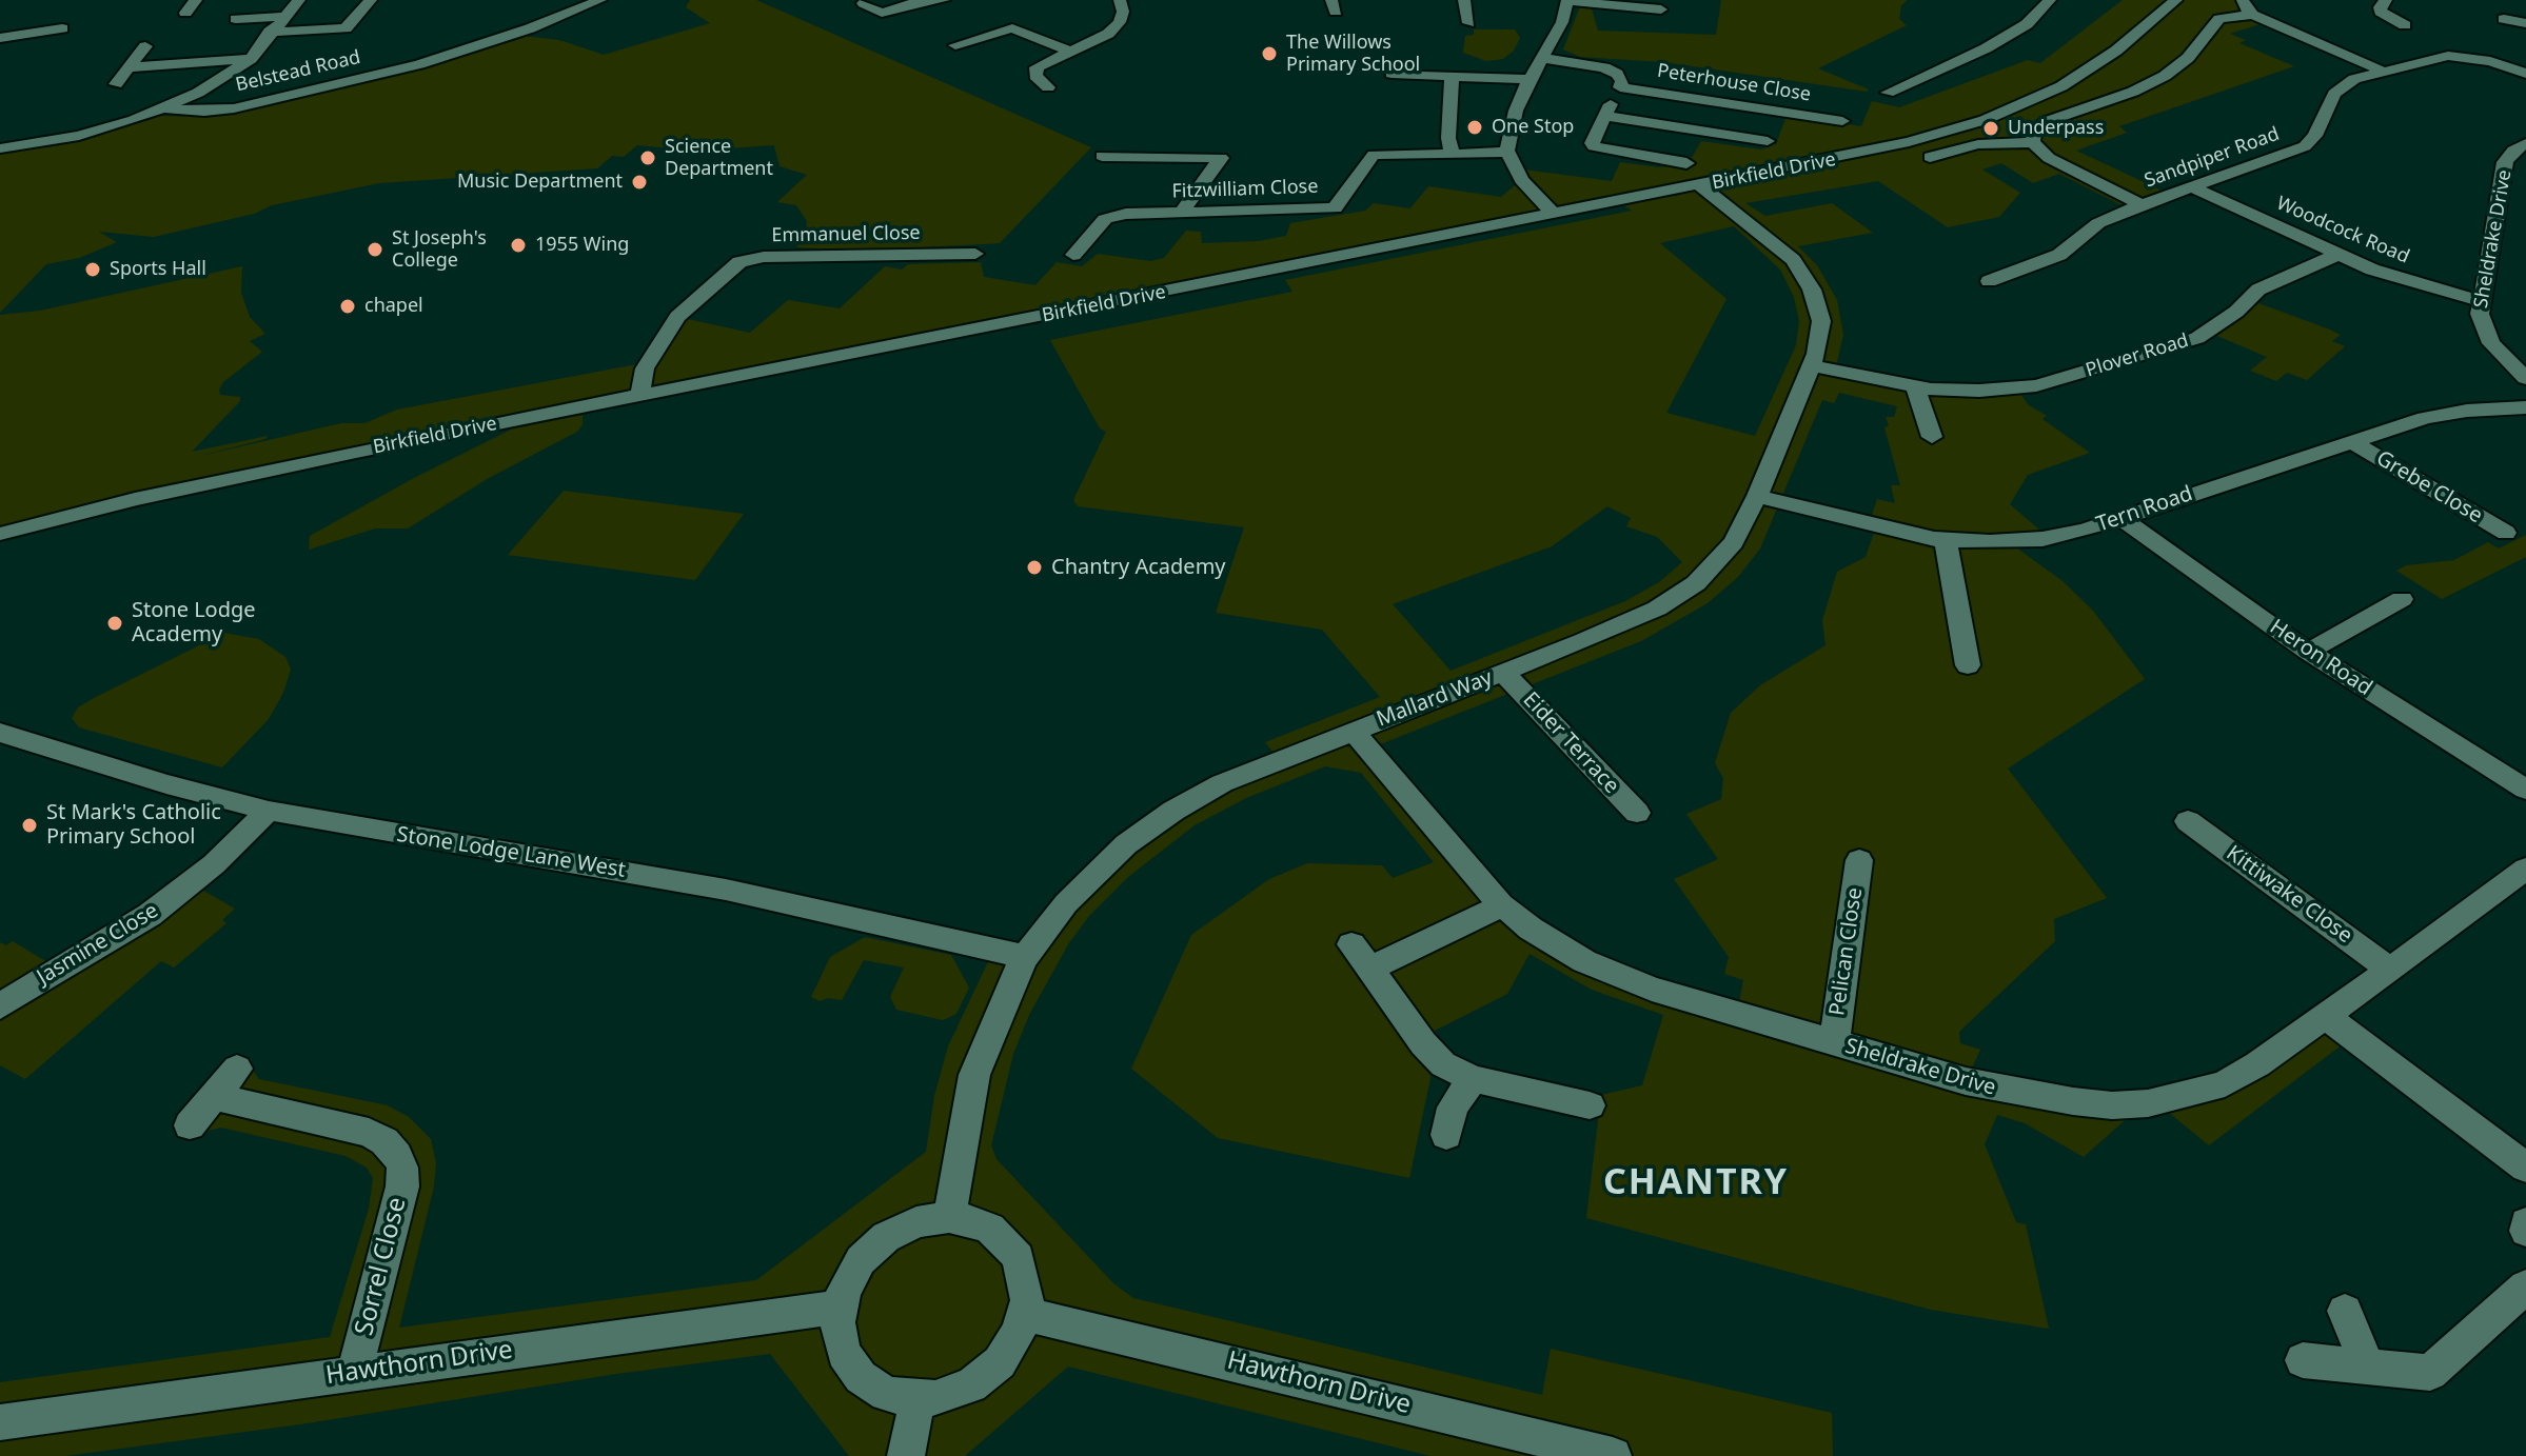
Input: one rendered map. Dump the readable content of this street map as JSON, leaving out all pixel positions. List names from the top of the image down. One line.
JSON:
{"streets":{"street":["Belstead Road","Peterhouse Close","Sandpiper Road","Birkfield Drive","Fitzwilliam Close","Woodcock Road","Emmanuel Close","Sheldrake Drive","Plover Road","Grebe Close","Tern Road","Heron Road","Mallard Way","Eider Terrace","Stone Lodge Lane West","Kittiwake Close","Jasmine Close","Pelican Close","Sorrel Close","Hawthorn Drive"]},"crossings":[["Sandpiper Road","Woodcock Road"],["Birkfield Drive","Emmanuel Close"],["Birkfield Drive","Mallard Way"],["Woodcock Road","Sheldrake Drive"],["Woodcock Road","Plover Road"],["Sheldrake Drive","Mallard Way"],["Sheldrake Drive","Kittiwake Close"],["Sheldrake Drive","Pelican Close"],["Plover Road","Mallard Way"],["Grebe Close","Tern Road"],["Tern Road","Heron Road"],["Tern Road","Mallard Way"],["Mallard Way","Eider Terrace"],["Mallard Way","Stone Lodge Lane West"],["Mallard Way","Hawthorn Drive"],["Stone Lodge Lane West","Jasmine Close"],["Sorrel Close","Hawthorn Drive"]],"districts":["CHANTRY"],"places":["The Willows Primary School","One Stop","Underpass","Science Department","Music Department","1955 Wing","St Joseph's College","Sports Hall","chapel","Chantry Academy","Stone Lodge Academy","St Mark's Catholic Primary School"]}
